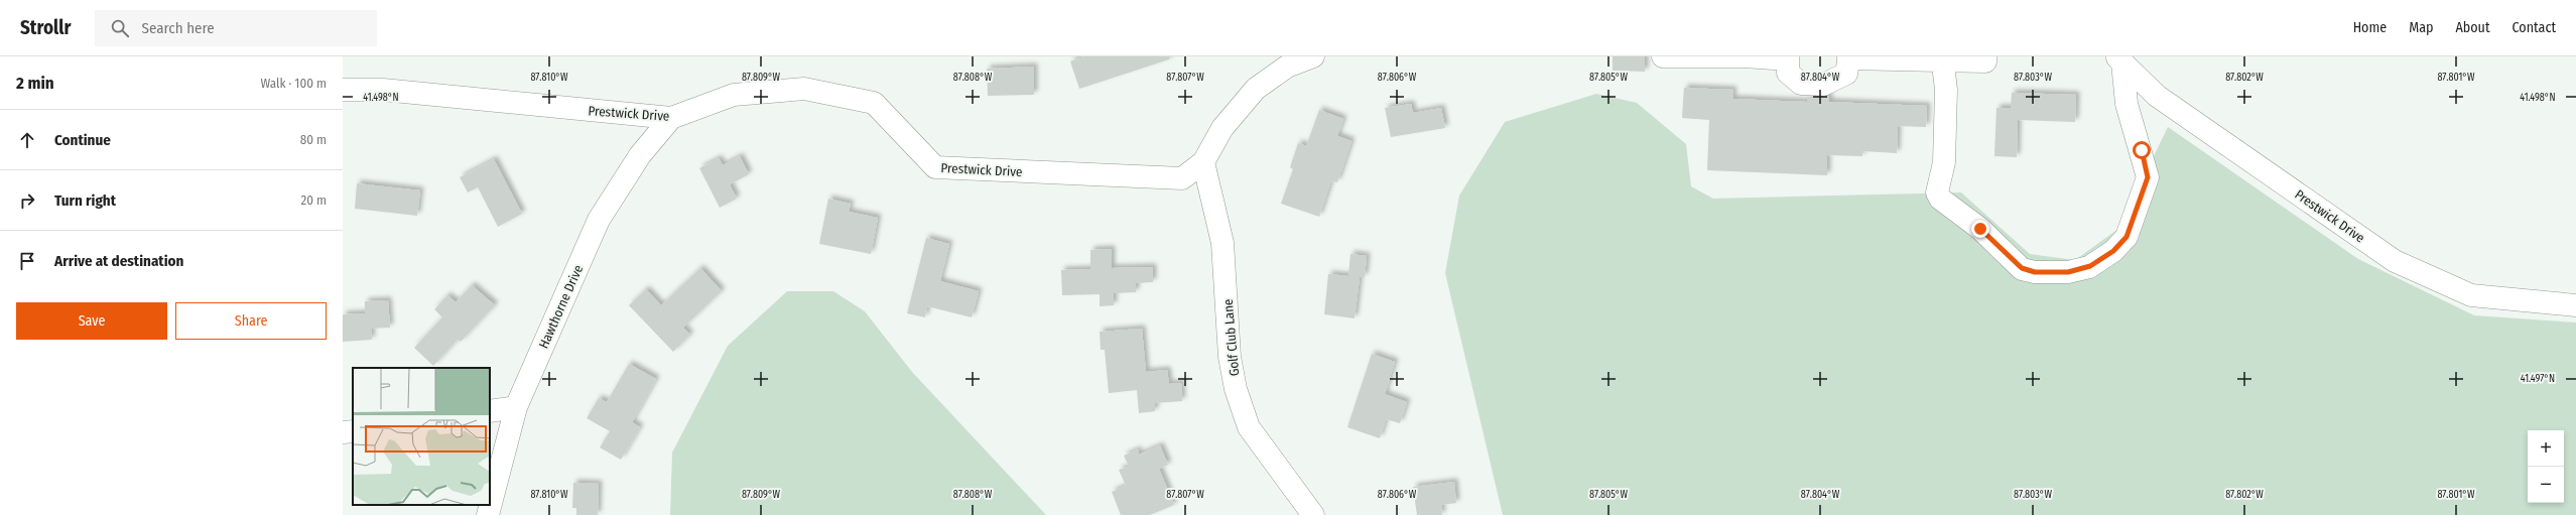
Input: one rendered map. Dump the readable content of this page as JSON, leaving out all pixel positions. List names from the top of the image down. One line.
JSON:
{"streets":{"street":["Prestwick Drive","Hawthorne Drive","Golf Club Lane"]},"crossings":[["Prestwick Drive","Hawthorne Drive"],["Prestwick Drive","Golf Club Lane"]],"page":{"header":"Strollr","search":"Search here","nav":["Home","Map","About","Contact"],"heading":["2 min","Walk · 100 m"],"list":[["Continue","80 m"],["Turn right","20 m"],"Arrive at destination"],"buttons":["Save","Share"],"map_buttons":["+","−"]},"coordinates":["87.810°W","87.809°W","87.808°W","87.807°W","87.806°W","87.805°W","87.804°W","87.803°W","87.802°W","87.801°W","41.498°N","41.497°N"]}
